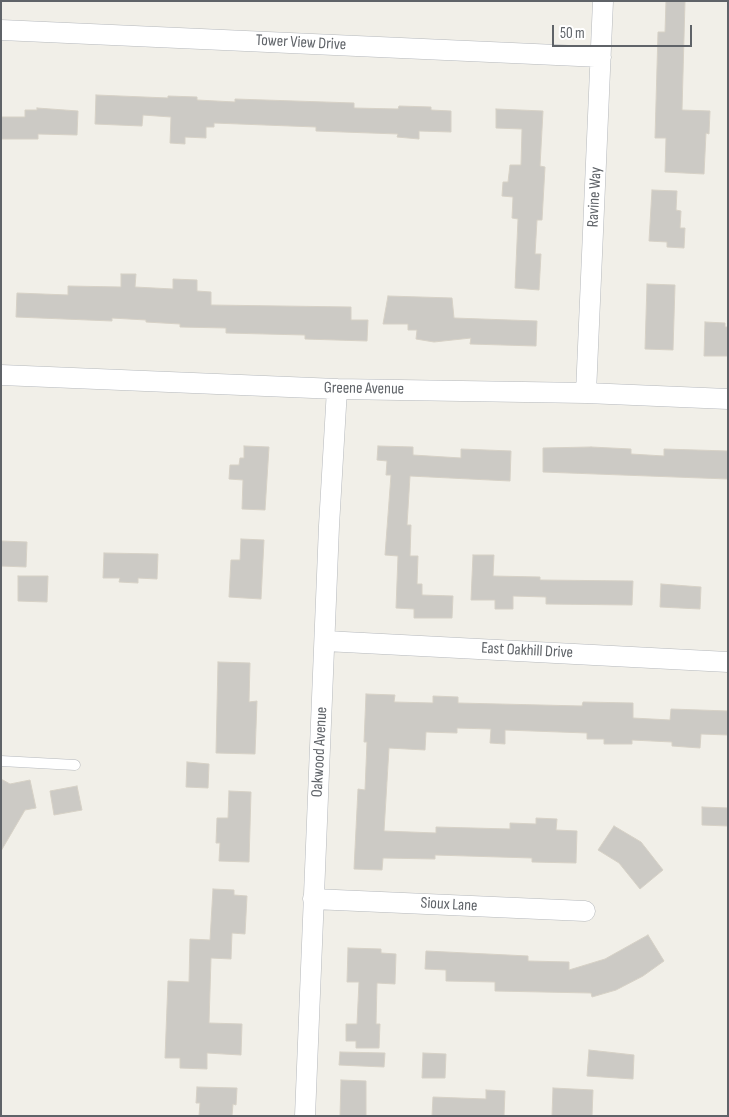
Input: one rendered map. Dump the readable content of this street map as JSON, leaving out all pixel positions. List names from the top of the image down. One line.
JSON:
{"streets":{"street":["Tower View Drive","Ravine Way","Greene Avenue","East Oakhill Drive","Oakwood Avenue","Sioux Lane"]},"crossings":[["Tower View Drive","Ravine Way"],["Ravine Way","Greene Avenue"],["Greene Avenue","Oakwood Avenue"],["East Oakhill Drive","Oakwood Avenue"],["Oakwood Avenue","Sioux Lane"]],"scale_bar":"50 m"}
